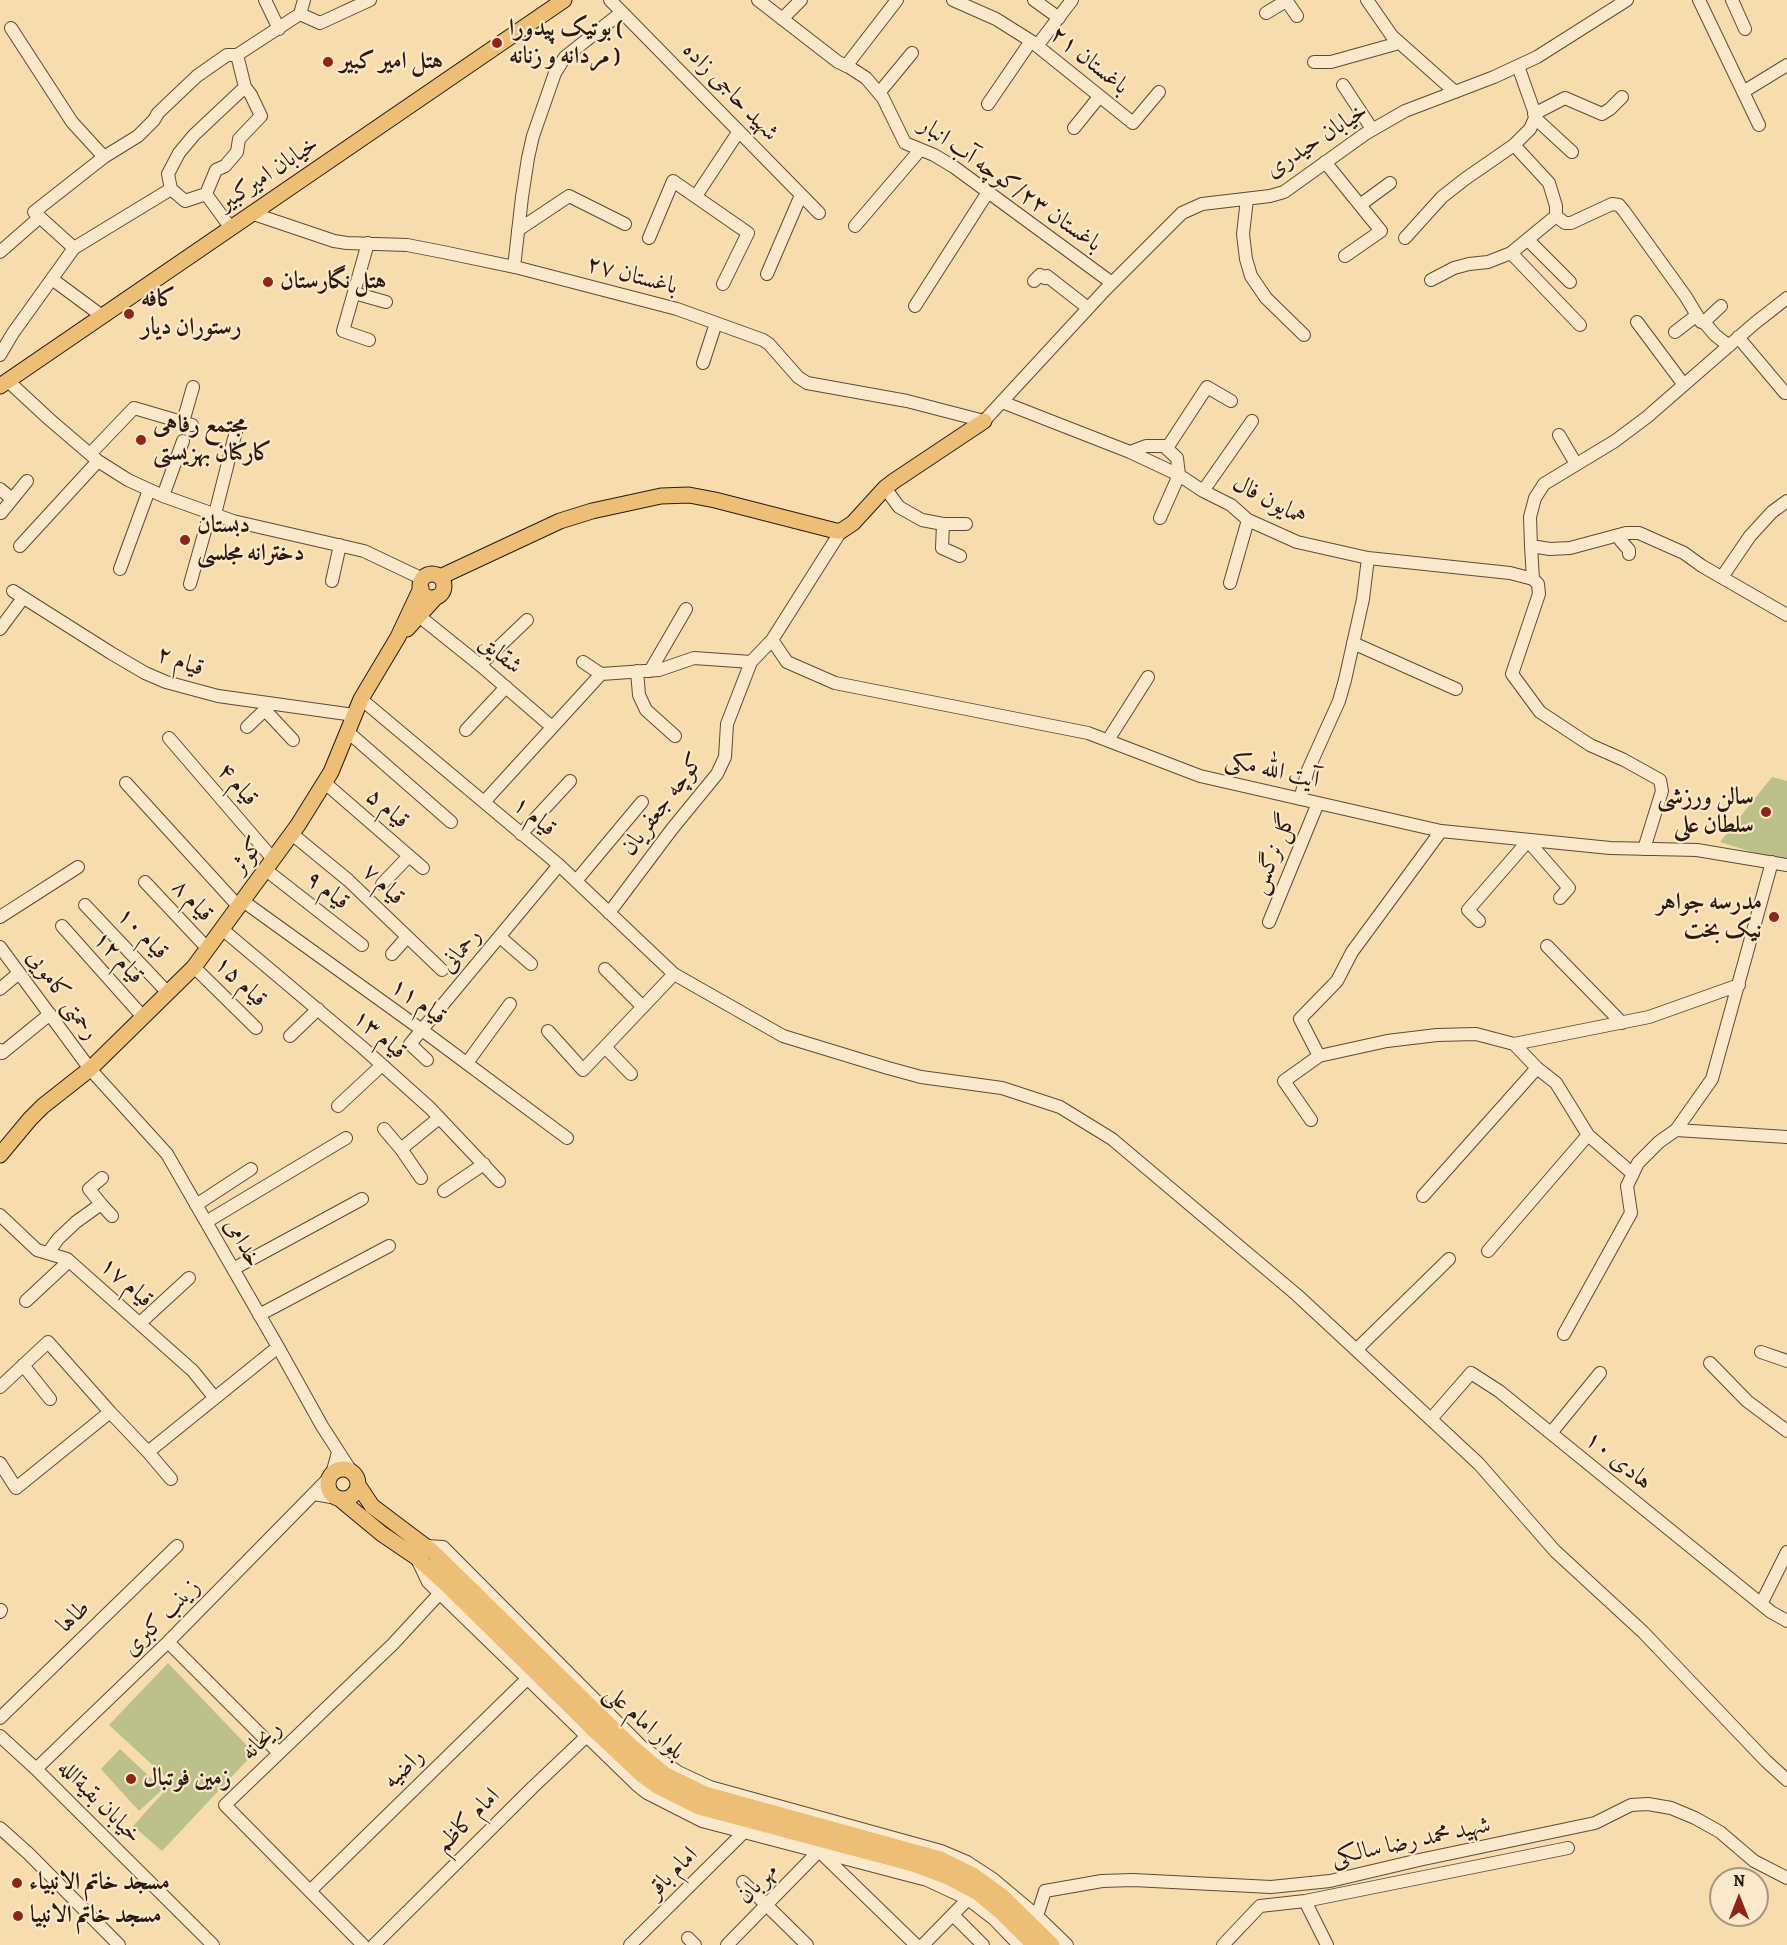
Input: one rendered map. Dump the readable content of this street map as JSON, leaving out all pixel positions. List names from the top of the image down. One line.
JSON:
{"streets":{"main road":["خیابان امیرکبیر","کوثر","بلوار امام علی"],"street":["باغستان ۲۱","شهید حاجی زاده","خیابان حیدری","باغستان ۲۳/کوچه آب انبار","باغستان ۲۷","همایون فال","شقایق","قیام ۲","آیت الله مکی","قیام ۴","کوچه جعفریان","قیام ۵","قیام ۱","گل نرگس","قیام ۷","قیام ۹","قیام ۸","قیام ۱۰","رحمانی","قیام ۱۲","قیام ۱۵","رحمتی کامویی","قیام ۱۱","قیام ۱۳","خدامی","قیام ۱۷","هادی ۱۰","طاها","زینب کبری","ریحانه","راضیه","خیابان بقیةالله","امام کاظم","شهید محمد رضا سالکی","امام باقر","مهربان"]},"crossings":[["خیابان حیدری","باغستان ۲۳/کوچه آب انبار"],["خیابان حیدری","باغستان ۲۷"],["خیابان حیدری","همایون فال"],["خیابان امیرکبیر","باغستان ۲۷"],["قیام ۲","کوثر"],["آیت الله مکی","کوچه جعفریان"],["آیت الله مکی","گل نرگس"],["قیام ۴","کوثر"],["قیام ۴","قیام ۹"],["کوچه جعفریان","قیام ۱"],["قیام ۵","کوثر"],["قیام ۱","کوثر"],["قیام ۱","رحمانی"],["قیام ۱","هادی ۱۰"],["کوثر","قیام ۷"],["کوثر","قیام ۹"],["کوثر","قیام ۸"],["کوثر","قیام ۱۰"],["کوثر","قیام ۱۲"],["کوثر","قیام ۱۵"],["کوثر","رحمتی کامویی"],["کوثر","قیام ۱۱"],["کوثر","قیام ۱۳"],["کوثر","خدامی"],["رحمانی","قیام ۱۱"],["رحمتی کامویی","خدامی"],["خدامی","زینب کبری"],["خدامی","بلوار امام علی"],["زینب کبری","بلوار امام علی"],["زینب کبری","خیابان بقیةالله"],["بلوار امام علی","امام کاظم"],["بلوار امام علی","امام باقر"],["ریحانه","راضیه"]],"places":["بوتیک پیدورا ( مردانه و زنانه )","هتل امیر کبیر","هتل نگارستان","کافه رستوران دیار","مجتمع رفاهی کارکنان بهزیستی","دبستان دخترانه مجلسی","سالن ورزشی سلطان علی","مدرسه جواهر نیک بخت","زمین فوتبال","مسجد خاتم الانبیاء","مسجد خاتم الانبیا"],"north":"top"}
